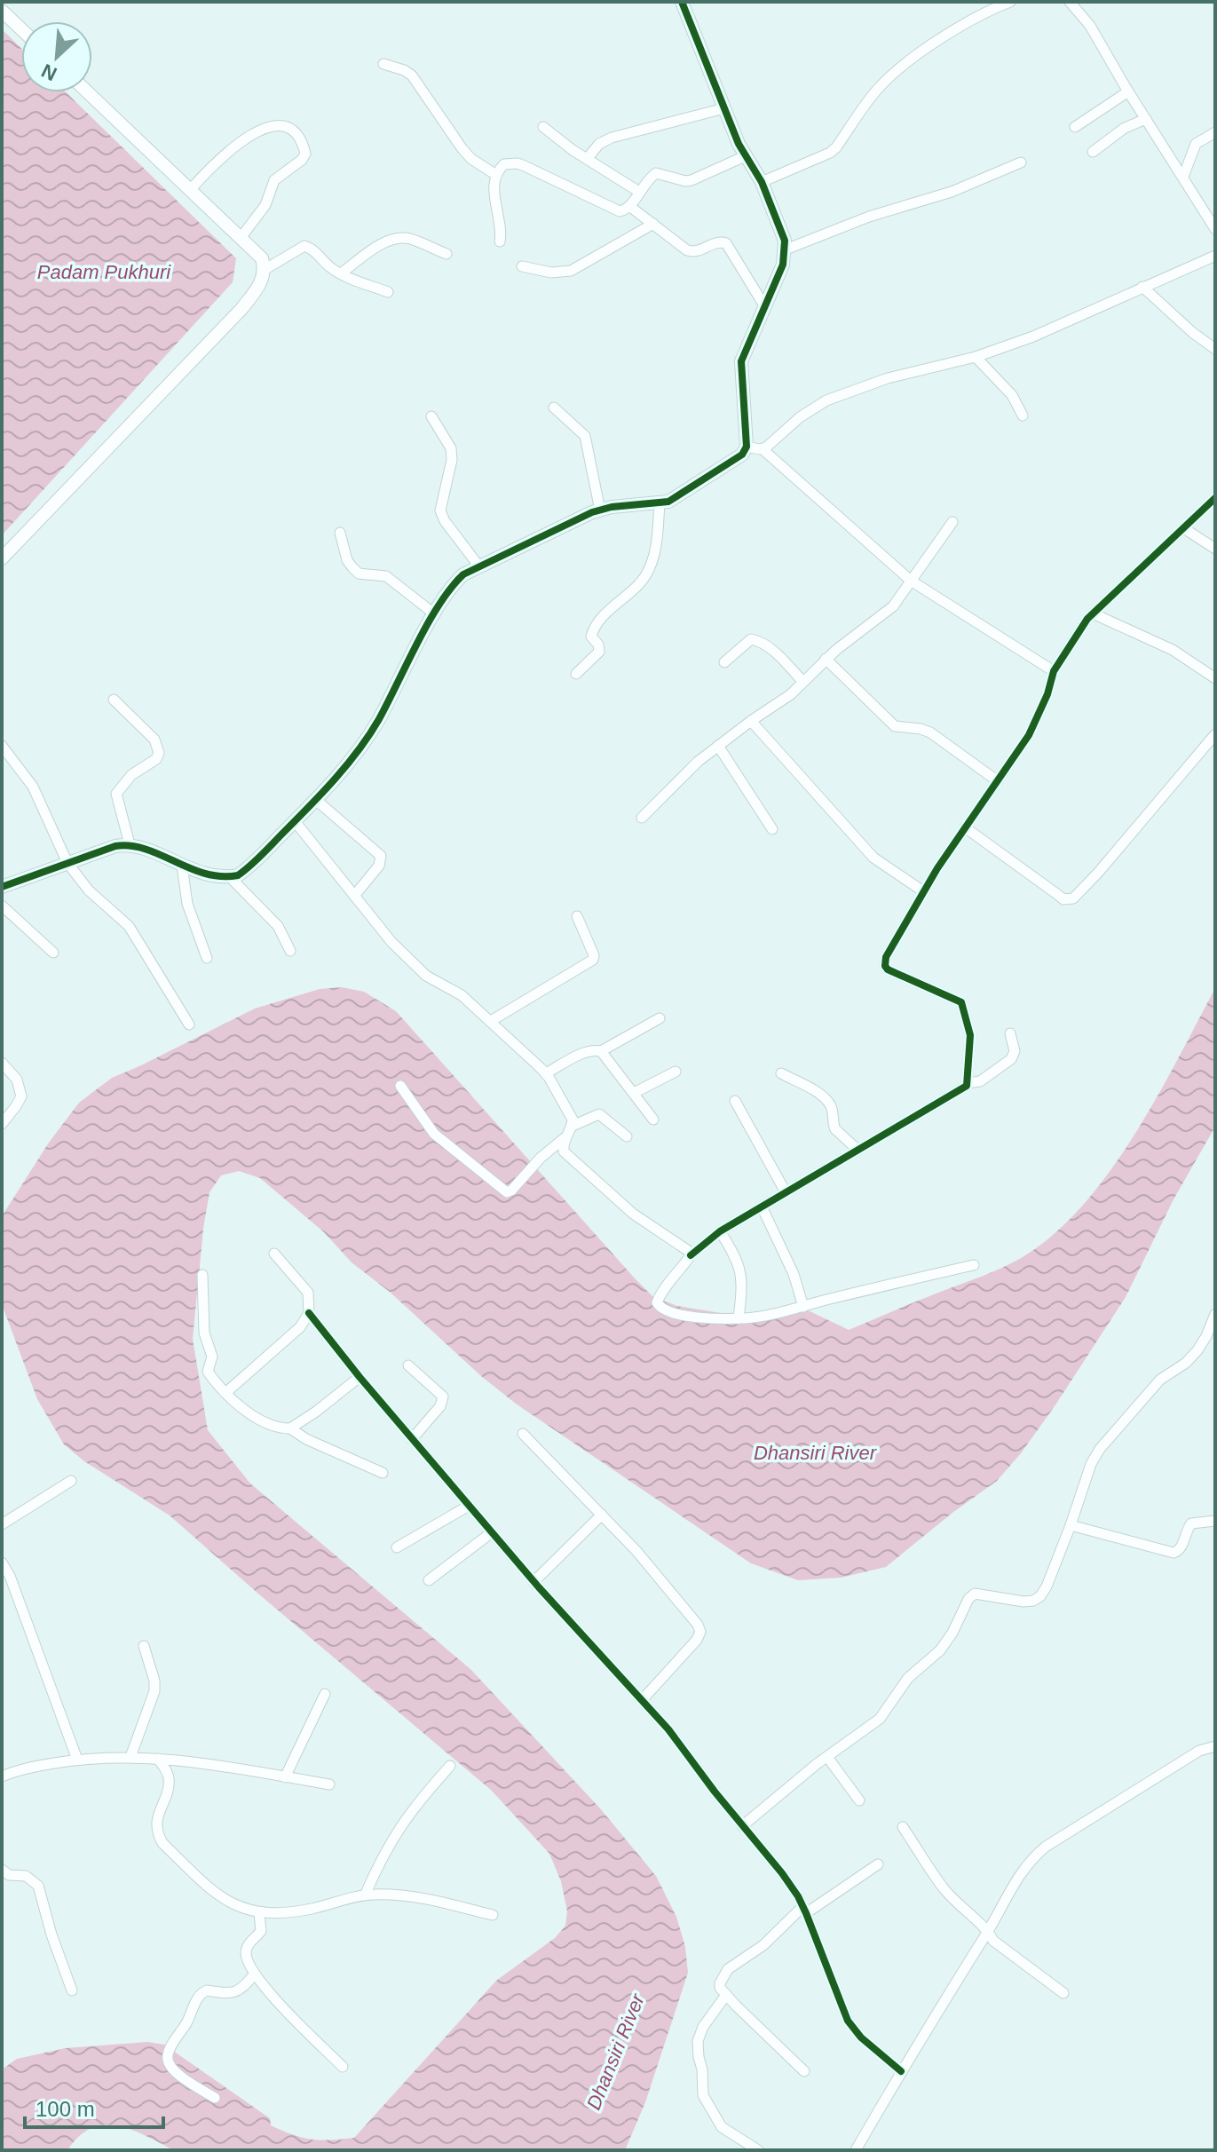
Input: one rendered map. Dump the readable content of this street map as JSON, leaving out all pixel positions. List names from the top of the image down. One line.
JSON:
{"water":["Padam Pukhuri","Dhansiri River"],"scale_bar":"100 m","north":"bottom left"}
